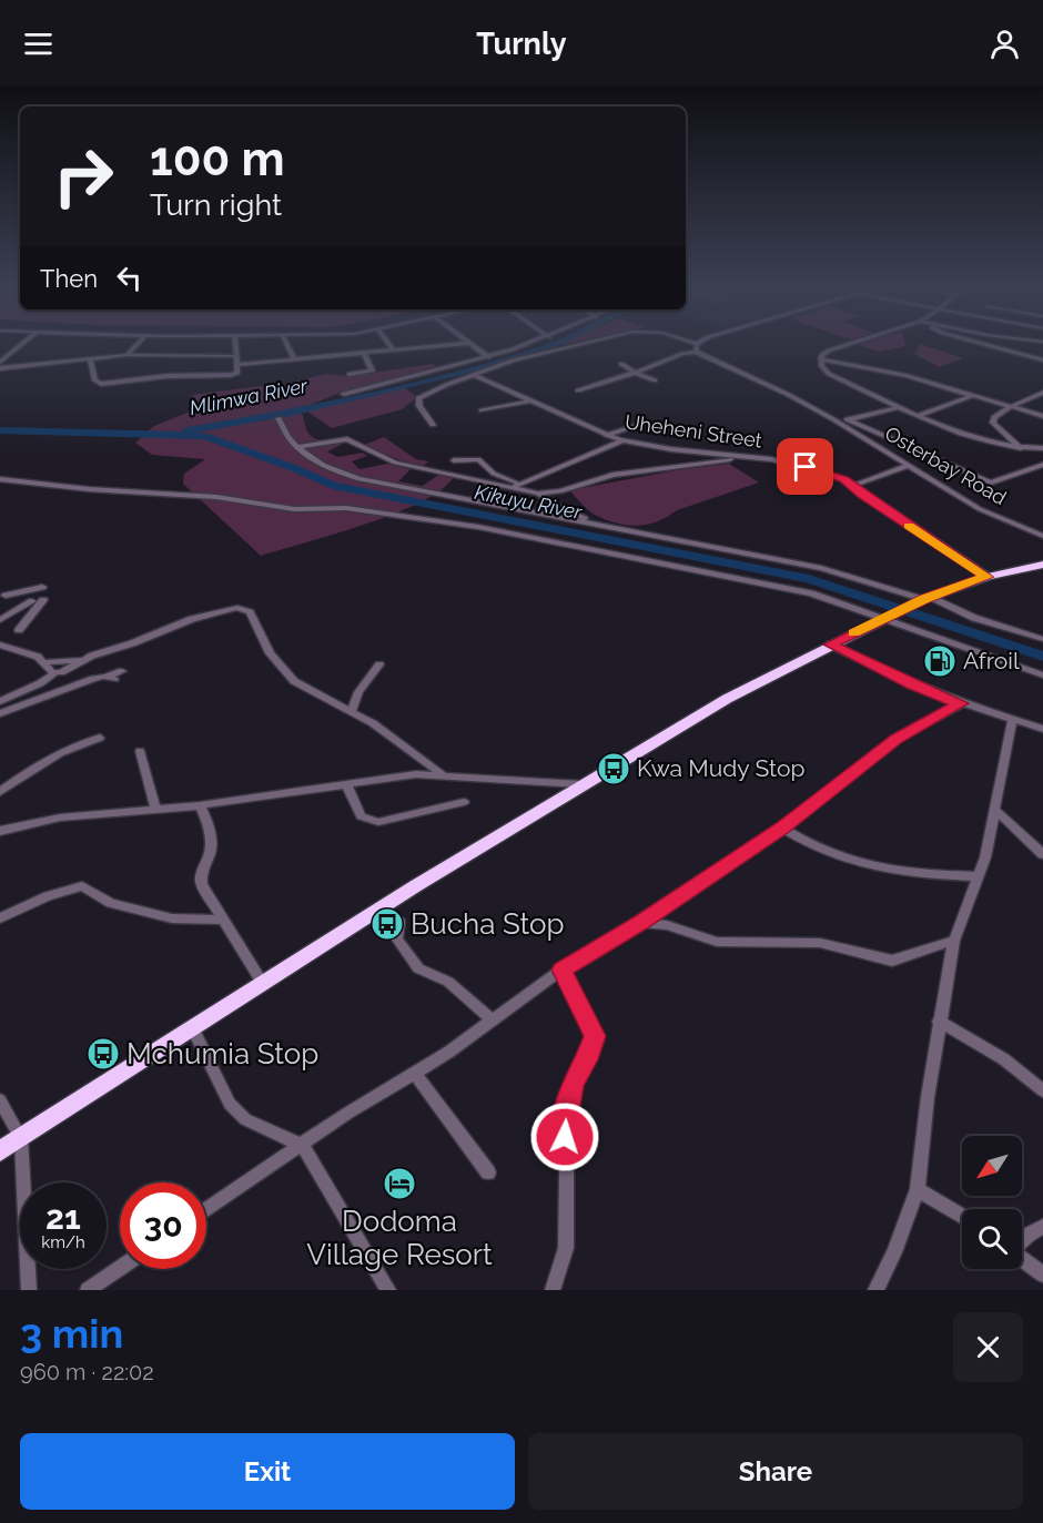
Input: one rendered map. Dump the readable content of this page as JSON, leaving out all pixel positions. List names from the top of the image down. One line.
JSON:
{"streets":{"street":["Uheheni Street","Osterbay Road"]},"water":["Mlimwa River","Kikuyu River"],"places":{"fuel station":["Afroil"],"bus stop":["Kwa Mudy Stop","Bucha Stop","Mchumia Stop"],"hotel":["Dodoma Village Resort"]},"north":"bottom left","page":{"header":"Turnly","turn":["100 m","Turn right"],"then":"Then","speed":"21 km/h","limit":"30","heading":["3 min","960 m · 22:02"],"buttons":["Exit","Share"]}}
